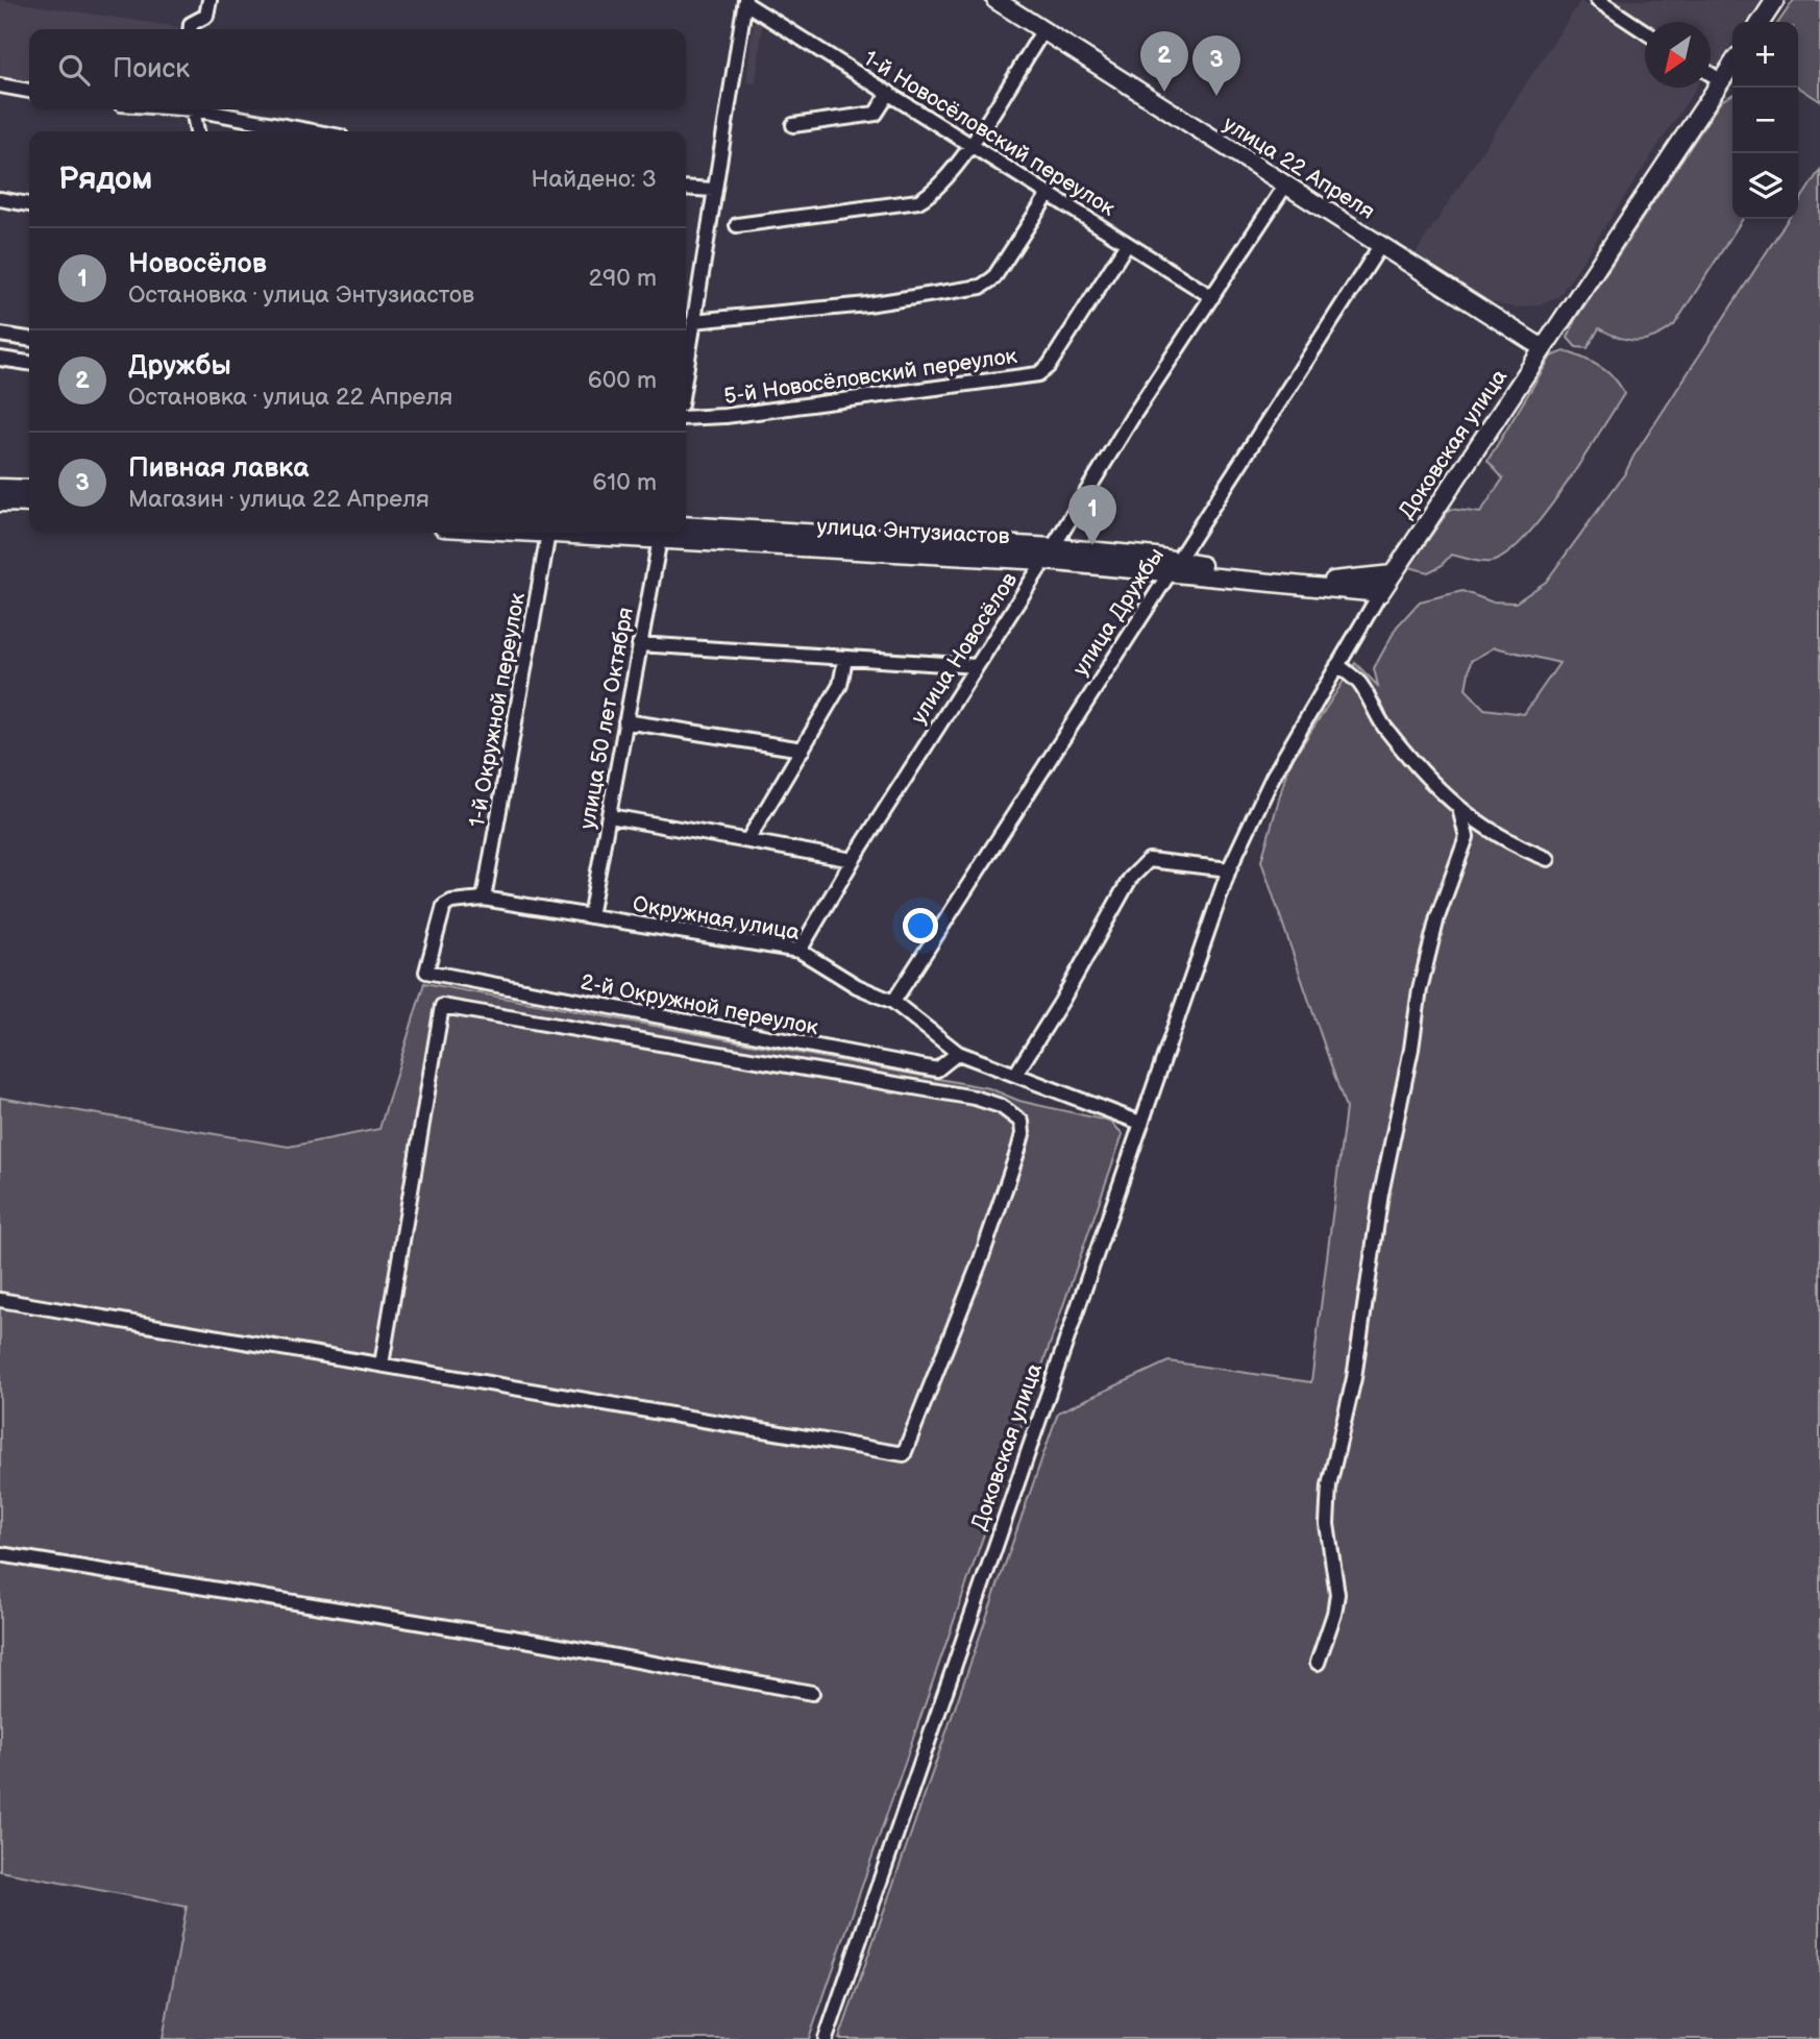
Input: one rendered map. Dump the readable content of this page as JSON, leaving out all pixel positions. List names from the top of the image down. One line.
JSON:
{"streets":{"main road":["улица 22 Апреля","Доковская улица","улица Энтузиастов"],"street":["1-й Новосёловский переулок","5-й Новосёловский переулок","улица Дружбы","улица Новосёлов","1-й Окружной переулок","улица 50 лет Октября","Окружная улица","2-й Окружной переулок"]},"crossings":[["1-й Новосёловский переулок","5-й Новосёловский переулок"],["1-й Новосёловский переулок","улица Новосёлов"],["улица 22 Апреля","Доковская улица"],["улица 22 Апреля","улица Дружбы"],["улица 22 Апреля","улица Новосёлов"],["Доковская улица","улица Энтузиастов"],["Доковская улица","Окружная улица"],["улица Энтузиастов","улица Дружбы"],["улица Энтузиастов","улица Новосёлов"],["улица Энтузиастов","улица 50 лет Октября"],["улица Дружбы","Окружная улица"],["улица Новосёлов","Окружная улица"],["1-й Окружной переулок","Окружная улица"],["улица 50 лет Октября","Окружная улица"],["Окружная улица","2-й Окружной переулок"]],"north":"bottom left","page":{"map_buttons":["+","−"],"search":"Поиск","pins":["2","3","1"],"heading":["Рядом","Найдено: 3"],"list":[{"mark":"1","name":"Новосёлов","note":"Остановка · улица Энтузиастов","value":"290 m"},{"mark":"2","name":"Дружбы","note":"Остановка · улица 22 Апреля","value":"600 m"},{"mark":"3","name":"Пивная лавка","note":"Магазин · улица 22 Апреля","value":"610 m"}]}}
